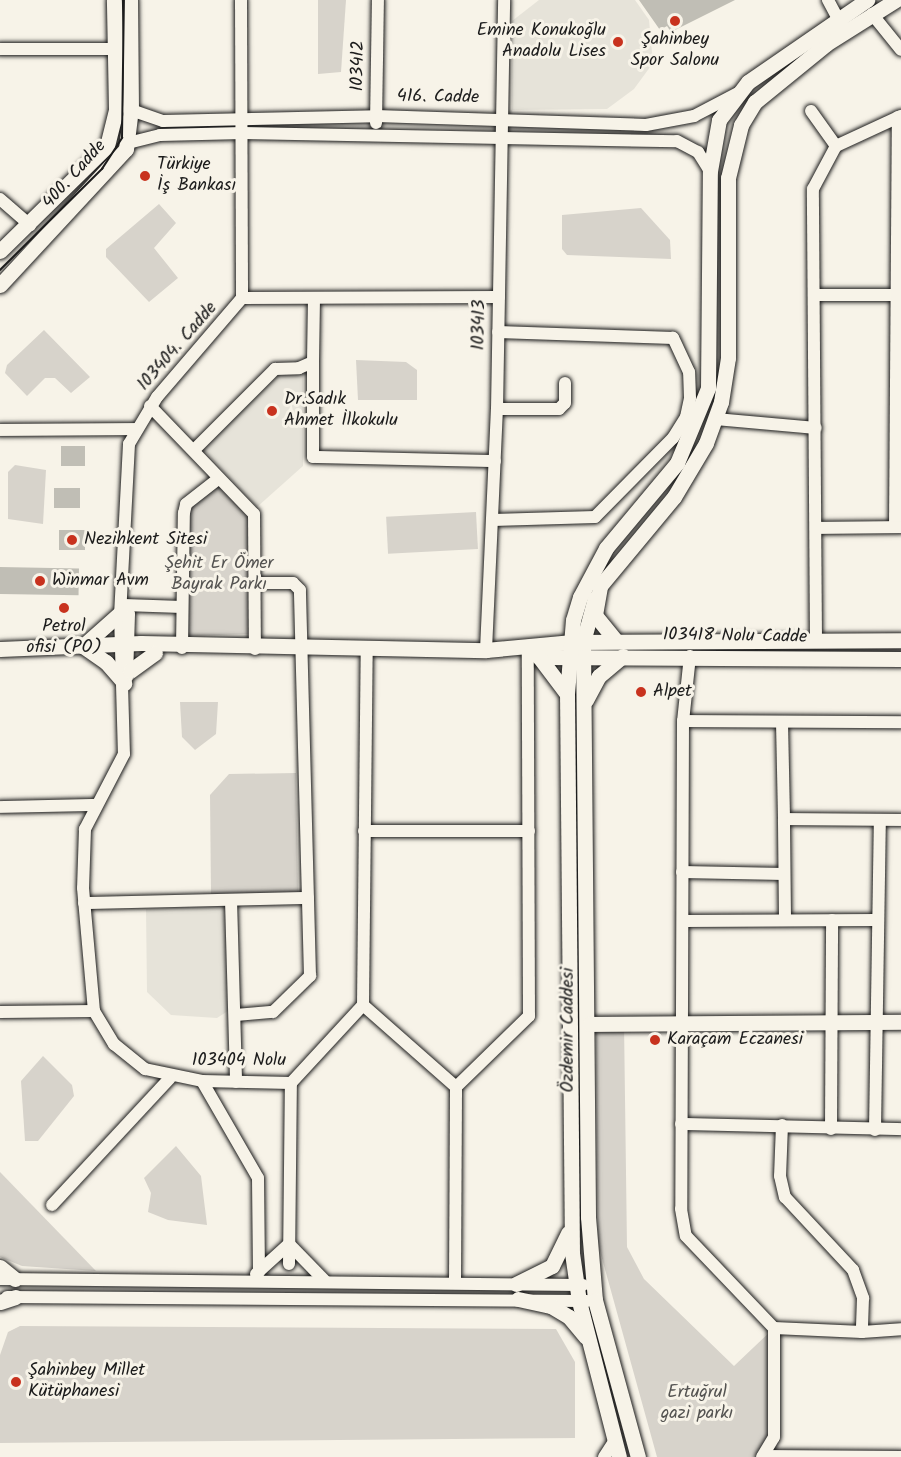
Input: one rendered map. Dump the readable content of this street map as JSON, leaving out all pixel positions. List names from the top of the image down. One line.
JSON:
{"streets":{"main road":["416. Cadde","400. Cadde","103418 Nolu Cadde","Özdemir Caddesi"],"street":["103412","103413","103404. Cadde","103404 Nolu"]},"crossings":[["103412","416. Cadde"],["416. Cadde","400. Cadde"],["416. Cadde","103413"],["416. Cadde","103404. Cadde"],["416. Cadde","103418 Nolu Cadde"],["416. Cadde","Özdemir Caddesi"],["103404. Cadde","103404 Nolu"],["103418 Nolu Cadde","Özdemir Caddesi"]],"parks":["Şehit Er Ömer Bayrak Parkı","Ertuğrul gazi parkı"],"places":["Şahinbey Spor Salonu","Emine Konukoğlu Anadolu Lises","Türkiye İş Bankası","Dr.Sadık Ahmet İlkokulu","Nezihkent Sitesi","Winmar Avm","Petrol ofisi (PO)","Alpet","Karaçam Eczanesi","Şahinbey Millet Kütüphanesi"]}
